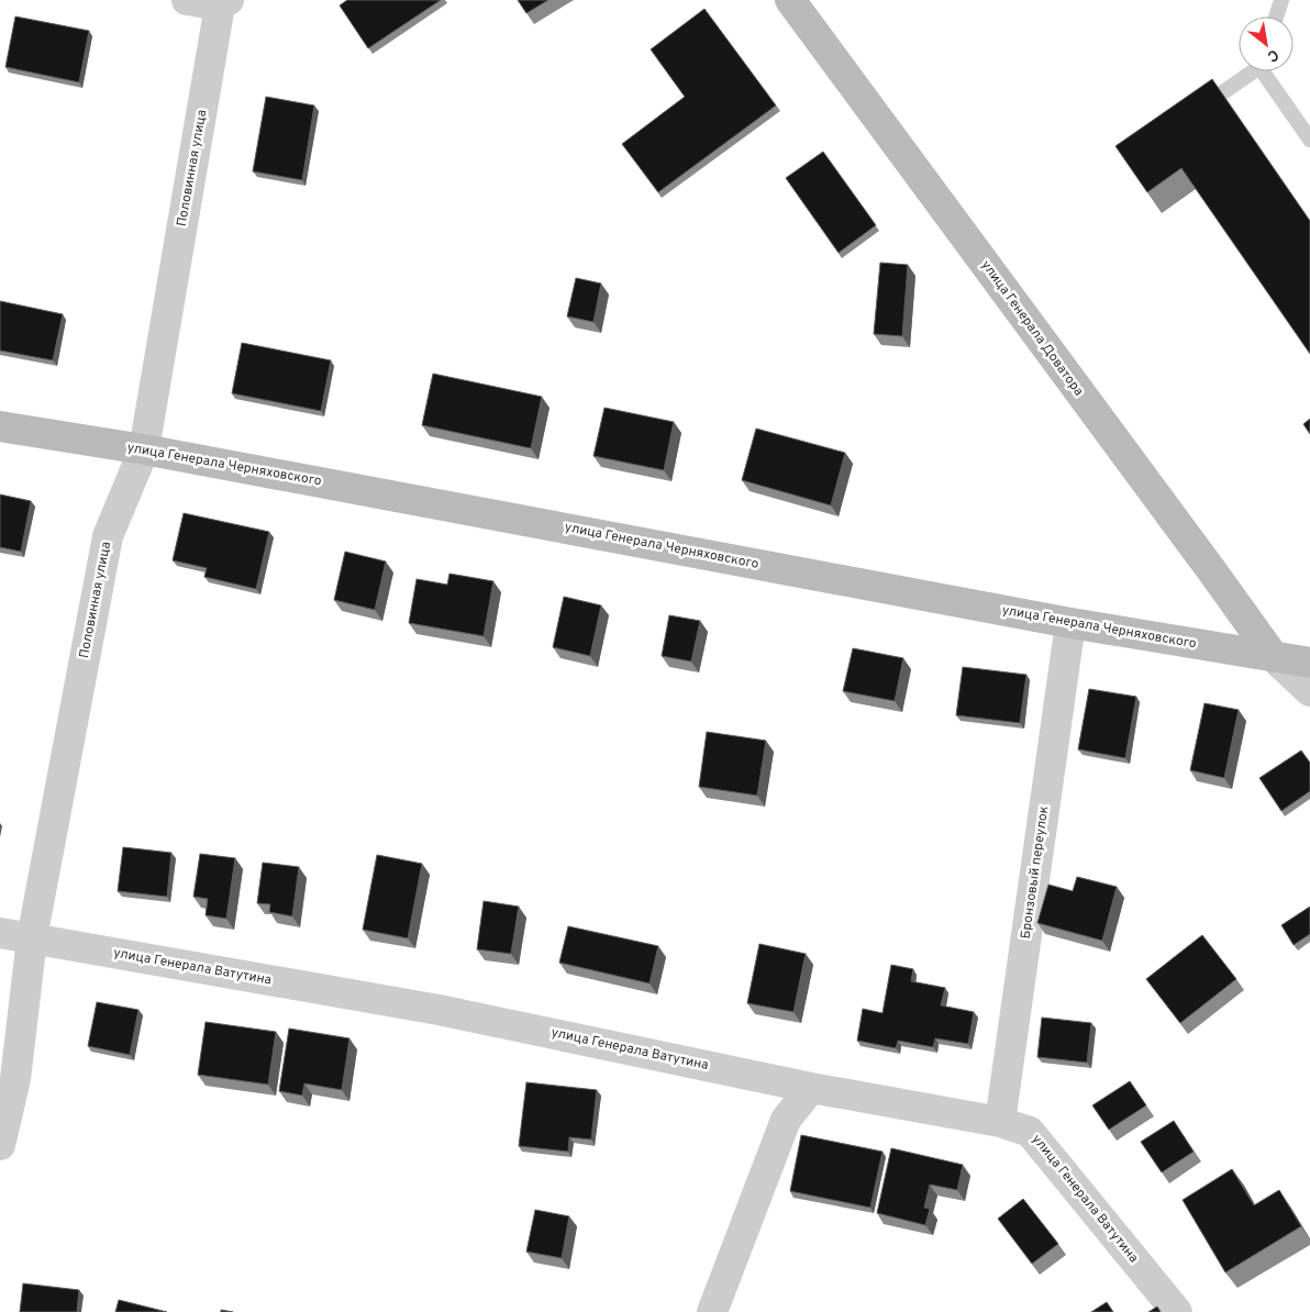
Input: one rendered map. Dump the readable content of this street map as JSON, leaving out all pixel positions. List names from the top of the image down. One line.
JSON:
{"streets":{"street":["Половинная улица","улица Генерала Доватора","улица Генерала Черняховского","Бронзовый переулок","улица Генерала Ватутина"]},"crossings":[["Половинная улица","улица Генерала Черняховского"],["Половинная улица","улица Генерала Ватутина"],["улица Генерала Доватора","улица Генерала Черняховского"],["улица Генерала Черняховского","Бронзовый переулок"],["Бронзовый переулок","улица Генерала Ватутина"]],"north":"bottom right"}
